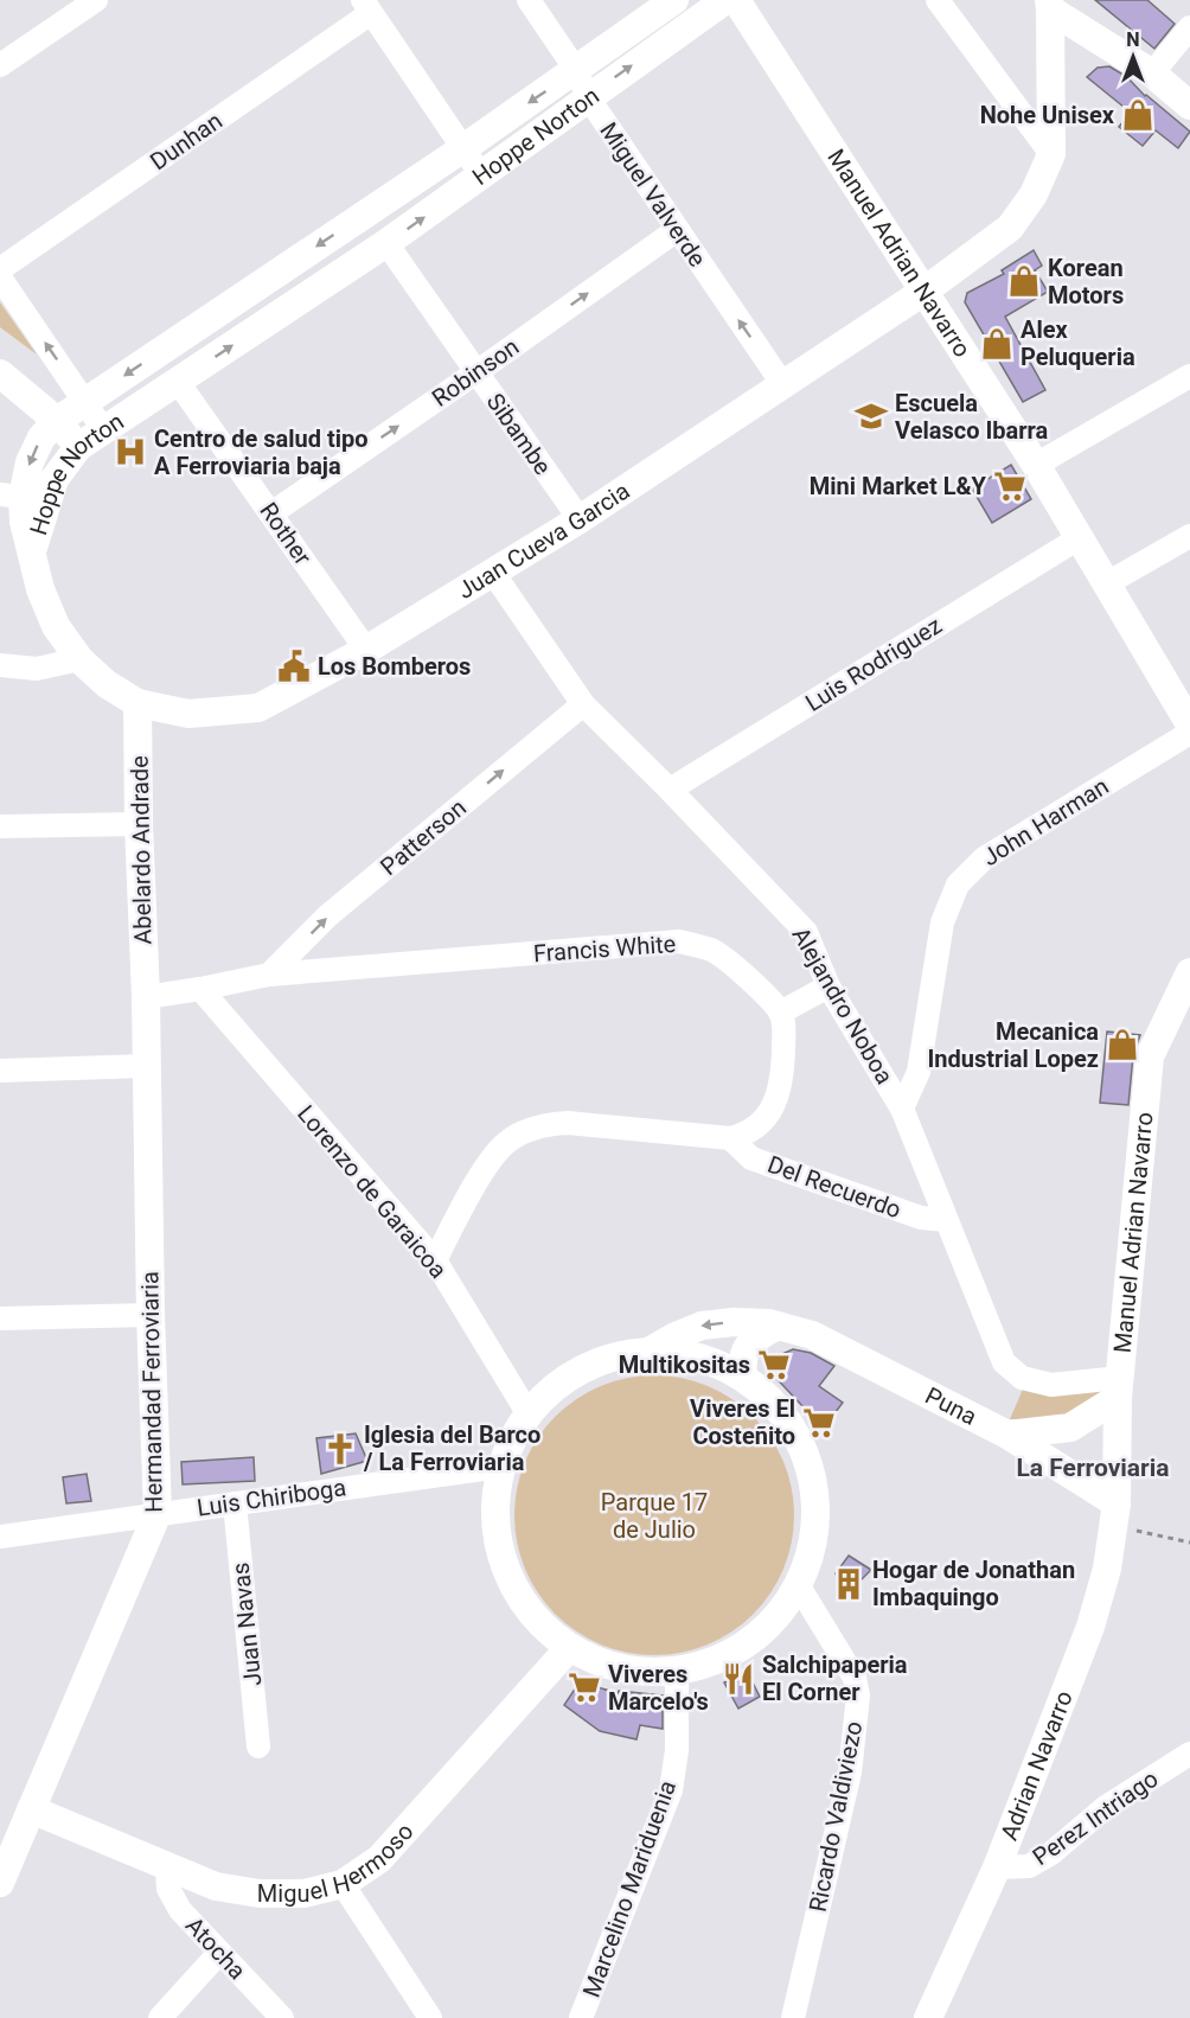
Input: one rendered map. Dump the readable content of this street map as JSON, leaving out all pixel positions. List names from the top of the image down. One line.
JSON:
{"streets":{"street":["Hoppe Norton","Dunhan","Miguel Valverde","Manuel Adrian Navarro","Robinson","Sibambe","Rother","Juan Cueva Garcia","Luis Rodriguez","John Harman","Patterson","Abelardo Andrade","Francis White","Alejandro Noboa","Del Recuerdo","Lorenzo de Garaicoa","Hermandad Ferroviaria","Puna","Luis Chiriboga","Juan Navas","Adrian Navarro","Ricardo Valdiviezo","Perez Intriago","Miguel Hermoso","Marcelino Mariduenia","Atocha"]},"crossings":[["Hoppe Norton","Miguel Valverde"],["Hoppe Norton","Sibambe"],["Hoppe Norton","Rother"],["Hoppe Norton","Juan Cueva Garcia"],["Miguel Valverde","Robinson"],["Miguel Valverde","Juan Cueva Garcia"],["Manuel Adrian Navarro","Juan Cueva Garcia"],["Manuel Adrian Navarro","Luis Rodriguez"],["Manuel Adrian Navarro","Alejandro Noboa"],["Manuel Adrian Navarro","Puna"],["Manuel Adrian Navarro","Adrian Navarro"],["Robinson","Sibambe"],["Robinson","Rother"],["Sibambe","Juan Cueva Garcia"],["Rother","Juan Cueva Garcia"],["Juan Cueva Garcia","Abelardo Andrade"],["Juan Cueva Garcia","Alejandro Noboa"],["Luis Rodriguez","Alejandro Noboa"],["John Harman","Alejandro Noboa"],["Patterson","Francis White"],["Patterson","Alejandro Noboa"],["Abelardo Andrade","Francis White"],["Abelardo Andrade","Hermandad Ferroviaria"],["Francis White","Lorenzo de Garaicoa"],["Francis White","Hermandad Ferroviaria"],["Alejandro Noboa","Del Recuerdo"],["Hermandad Ferroviaria","Luis Chiriboga"],["Hermandad Ferroviaria","Miguel Hermoso"],["Puna","Adrian Navarro"],["Luis Chiriboga","Juan Navas"],["Adrian Navarro","Perez Intriago"],["Miguel Hermoso","Atocha"]],"one_way":["Miguel Valverde","Robinson","Patterson"],"districts":["La Ferroviaria"],"parks":["Parque 17 de Julio"],"places":{"shop":["Nohe Unisex","Korean Motors","Alex Peluqueria","Mecanica Industrial Lopez"],"school or university":["Escuela Velasco Ibarra"],"hospital":["Centro de salud tipo A Ferroviaria baja"],"supermarket":["Mini Market L&Y","Multikositas","Viveres El Costeñito","Viveres Marcelo's"],"public building":["Los Bomberos"],"church":["Iglesia del Barco / La Ferroviaria"],"building":["Hogar de Jonathan Imbaquingo"],"restaurant":["Salchipaperia El Corner"]},"north":"top"}
